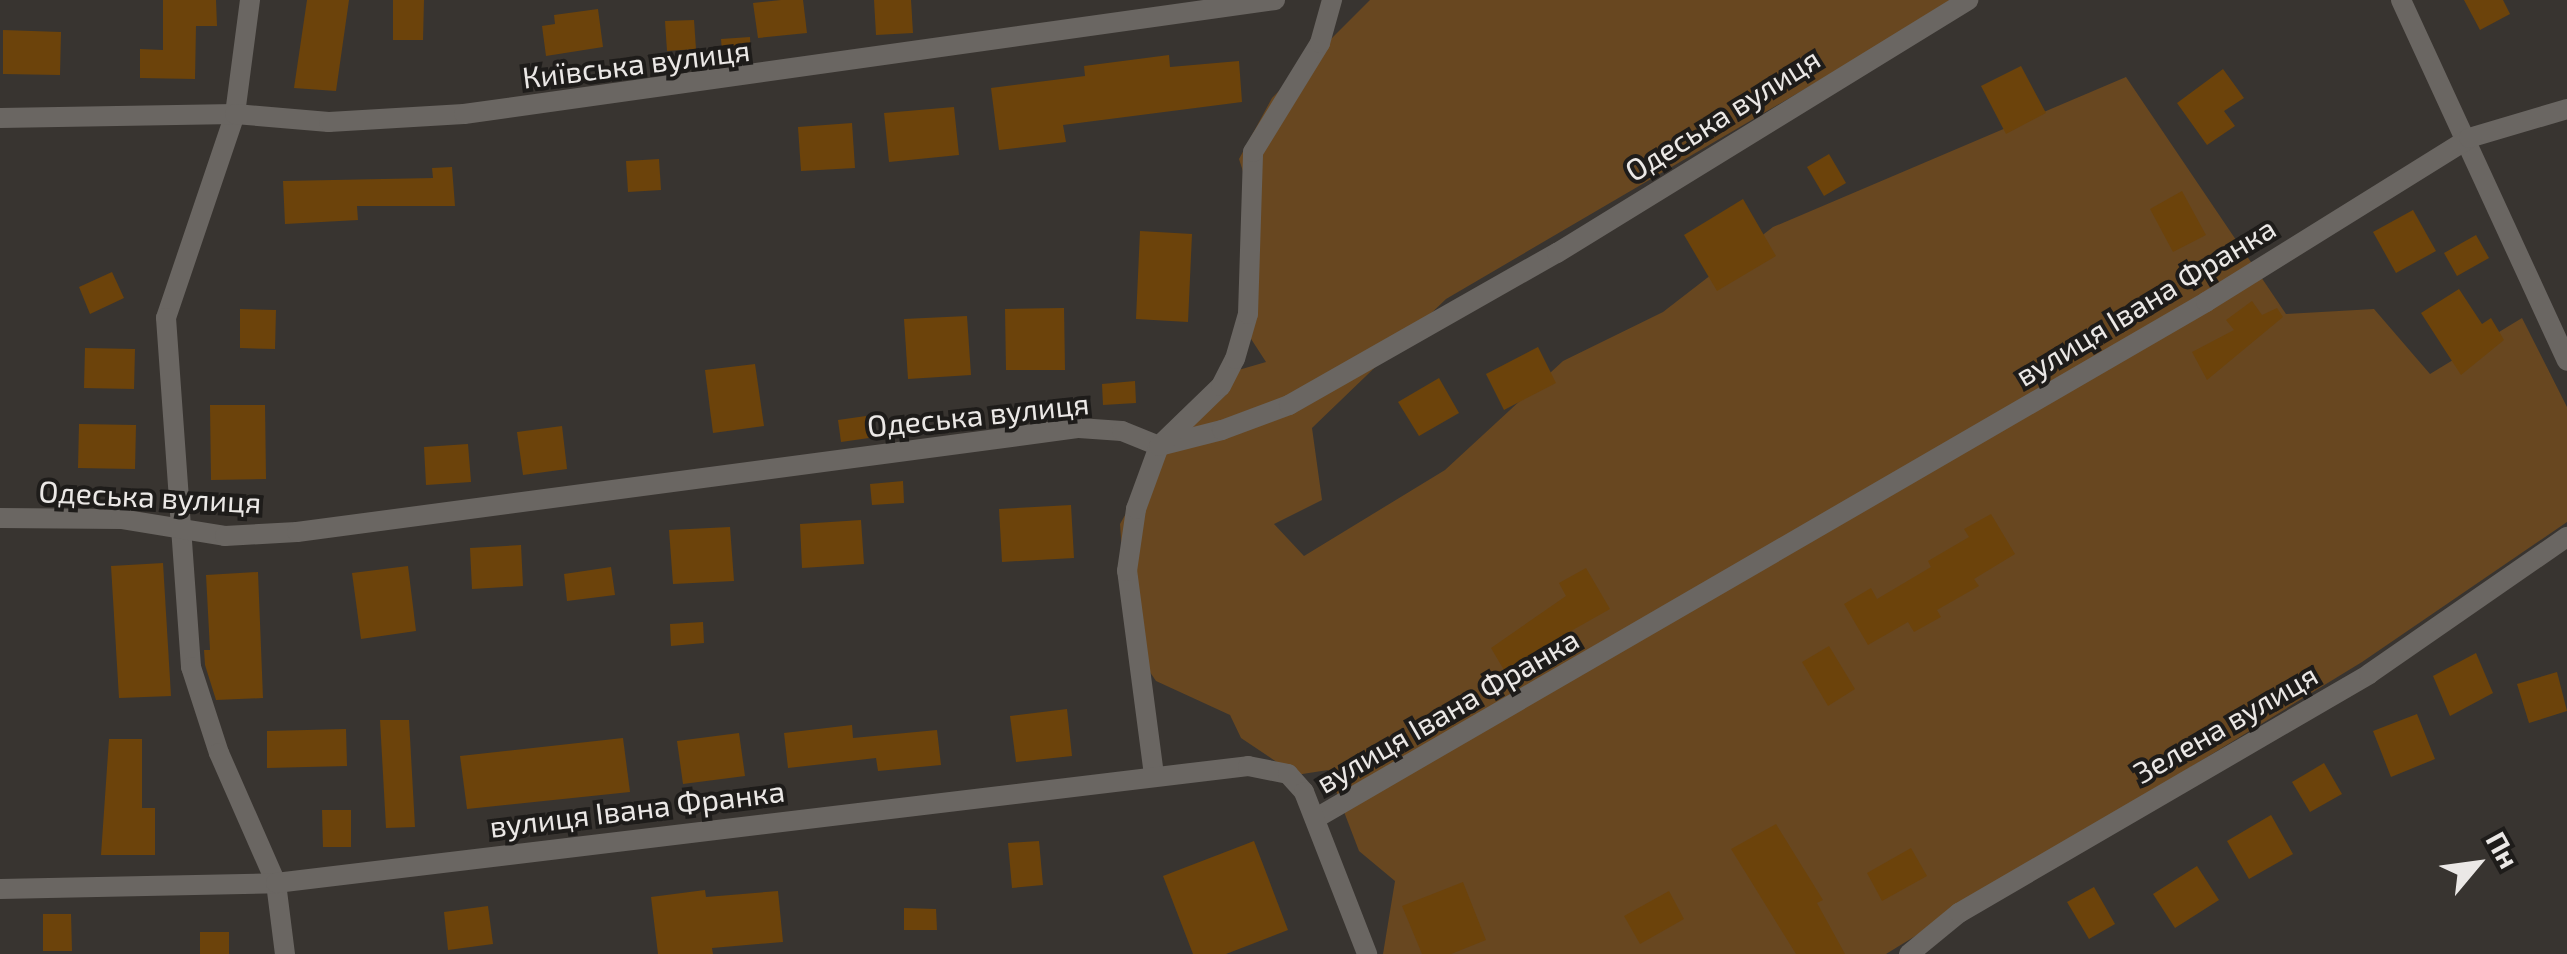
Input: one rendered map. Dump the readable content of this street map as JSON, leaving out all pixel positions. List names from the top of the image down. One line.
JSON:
{"streets":{"street":["Київська вулиця","Одеська вулиця","вулиця Івана Франка","Зелена вулиця"]},"north":"top right"}
